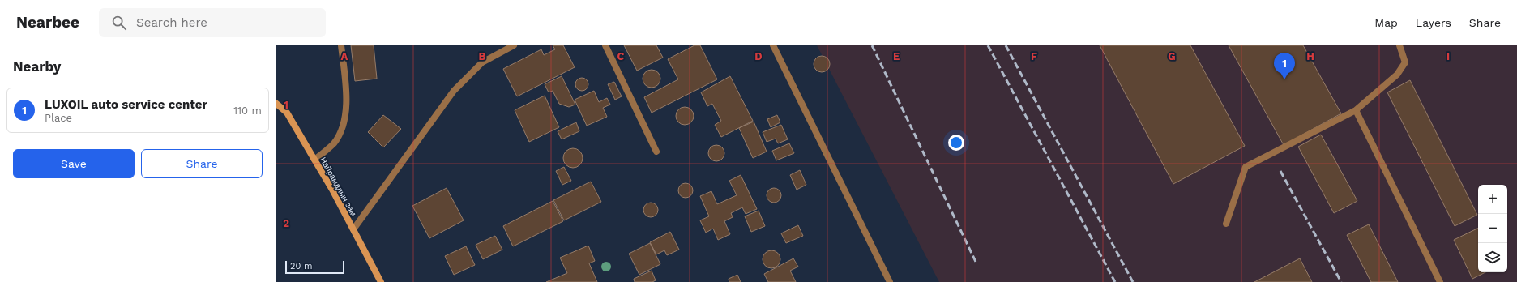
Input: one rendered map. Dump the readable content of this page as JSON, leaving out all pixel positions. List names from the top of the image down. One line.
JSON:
{"streets":{"main road":["Найрамдлын зам"]},"scale_bar":"20 m","page":{"header":"Nearbee","search":"Search here","nav":["Map","Layers","Share"],"heading":"Nearby","pins":"1","list":[{"mark":"1","name":"LUXOIL auto service center","note":"Place","value":"110 m"}],"buttons":["Save","Share"],"map_buttons":["+","−"],"scale":"20 m"},"grid":{"columns":["A","B","C","D","E","F","G","H","I"],"rows":["1","2"]}}
